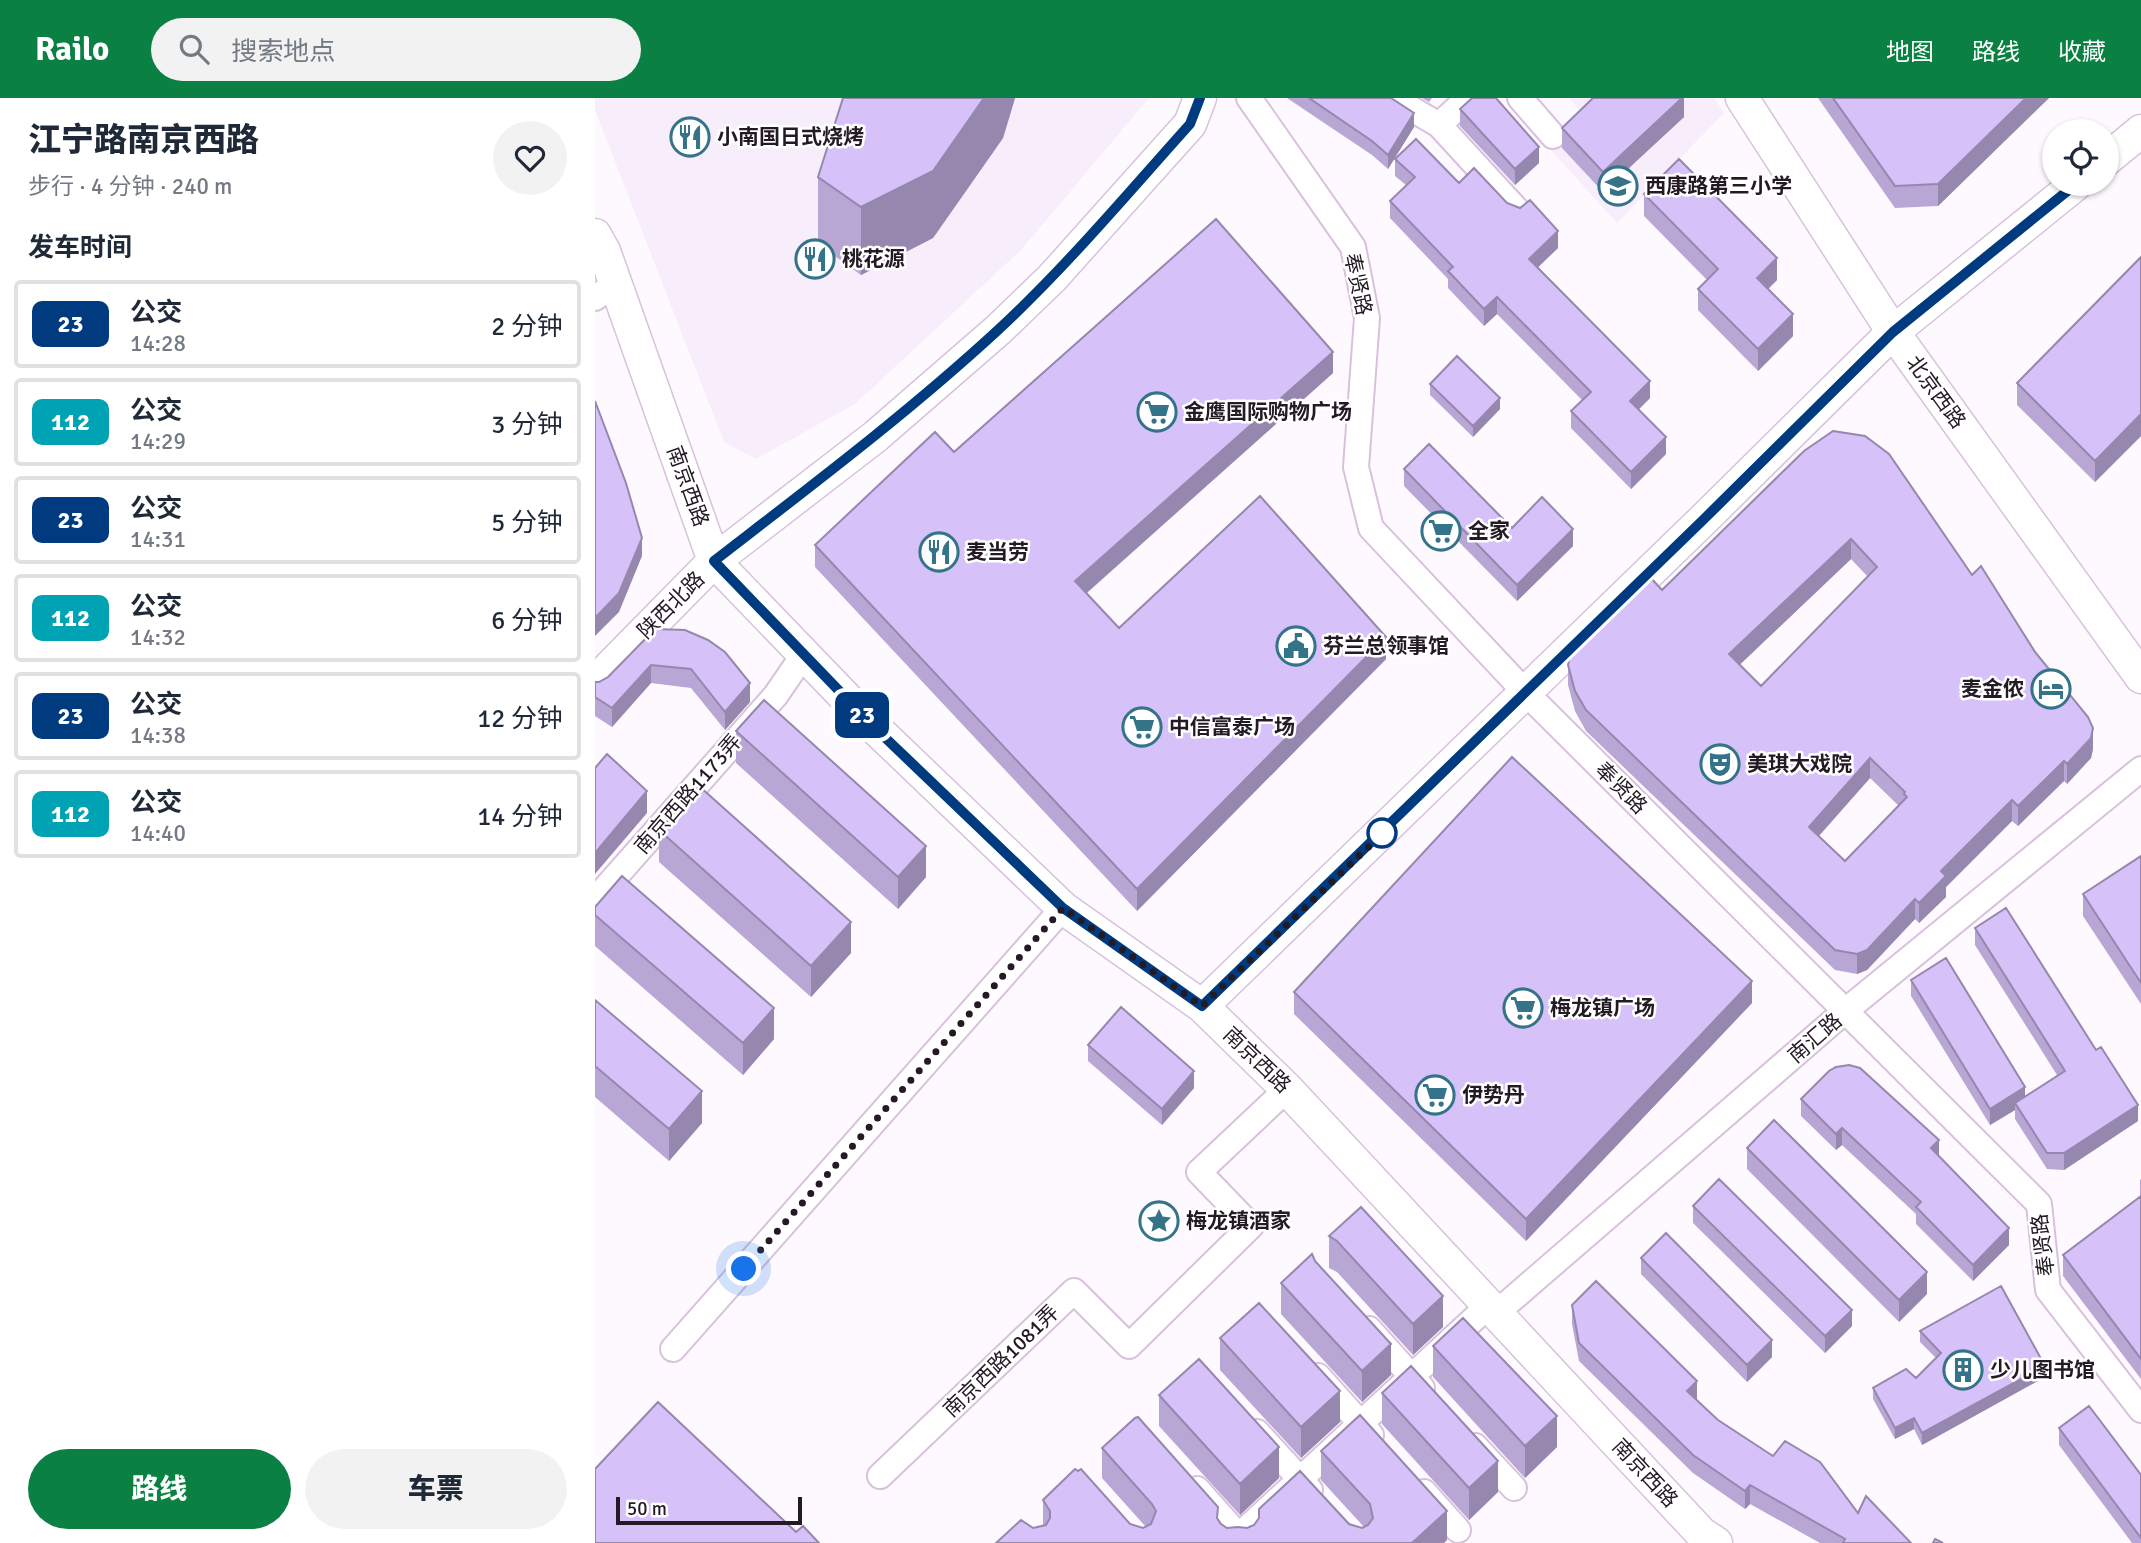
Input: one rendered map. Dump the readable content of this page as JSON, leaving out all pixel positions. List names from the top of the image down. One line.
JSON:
{"streets":{"main road":["北京西路","南京西路","陕西北路"],"street":["奉贤路","南京西路1173弄","南汇路","南京西路1081弄"]},"crossings":[["奉贤路","南汇路"],["南京西路","陕西北路"],["南京西路","南京西路1173弄"],["南京西路","南汇路"],["南京西路","南京西路1081弄"]],"places":{"restaurant":["小南国日式烧烤","桃花源","麦当劳"],"school or university":["西康路第三小学"],"supermarket":["金鹰国际购物广场","全家","中信富泰广场","梅龙镇广场","伊势丹"],"public building":["芬兰总领事馆"],"hotel":["麦金侬"],"theatre":["美琪大戏院"],"place":["梅龙镇酒家"],"building":["少儿图书馆"]},"lines":["bus line 23"],"scale_bar":"50 m","page":{"header":"Railo","search":"搜索地点","nav":["地图","路线","收藏"],"heading":[["江宁路南京西路","步行 · 4 分钟 · 240 m"],"发车时间"],"on_map":"23","list":[{"mark":"23","name":"公交","note":"14:28","value":"2 分钟"},{"mark":"112","name":"公交","note":"14:29","value":"3 分钟"},{"mark":"23","name":"公交","note":"14:31","value":"5 分钟"},{"mark":"112","name":"公交","note":"14:32","value":"6 分钟"},{"mark":"23","name":"公交","note":"14:38","value":"12 分钟"},{"mark":"112","name":"公交","note":"14:40","value":"14 分钟"}],"buttons":["路线","车票"],"scale":"50 m"}}
